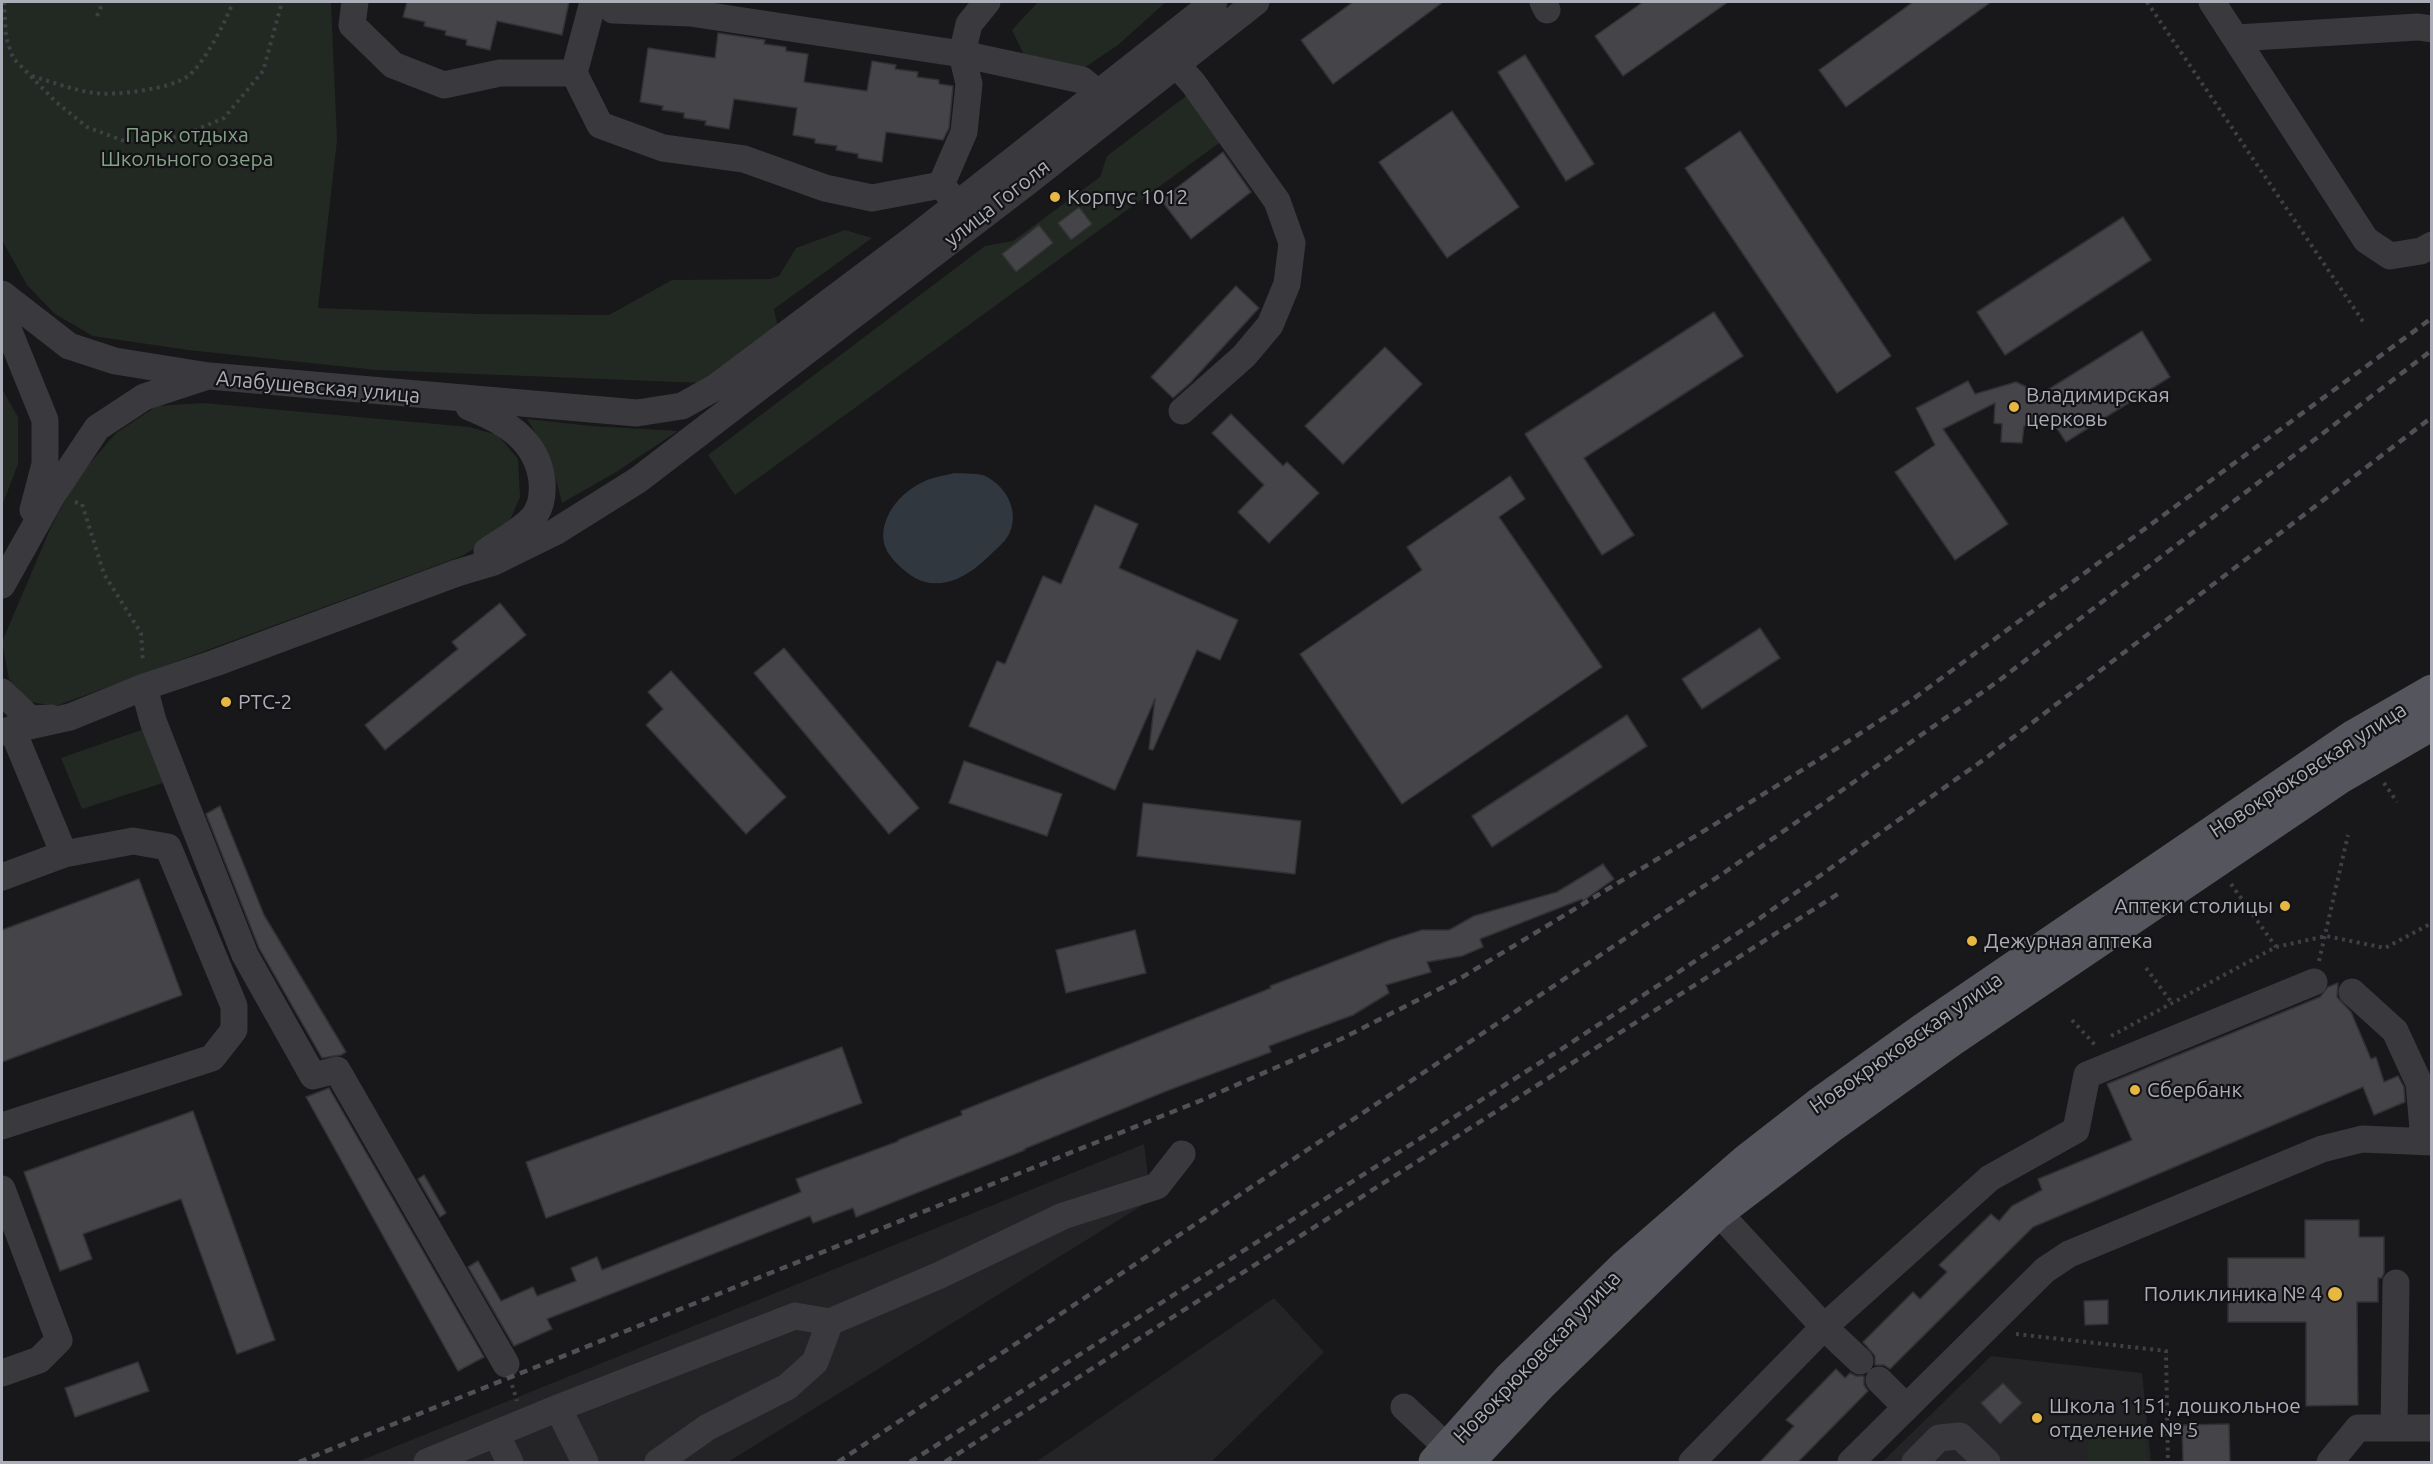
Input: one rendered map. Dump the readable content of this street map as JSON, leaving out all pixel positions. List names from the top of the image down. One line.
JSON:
{"streets":{"main road":["Новокрюковская улица"],"street":["улица Гоголя","Алабушевская улица"]},"crossings":[["улица Гоголя","Алабушевская улица"]],"parks":["Парк отдыха Школьного озера"],"places":["Корпус 1012","Владимирская церковь","РТС-2","Аптеки столицы","Дежурная аптека","Сбербанк","Поликлиника № 4","Школа 1151, дошкольное отделение № 5"]}
